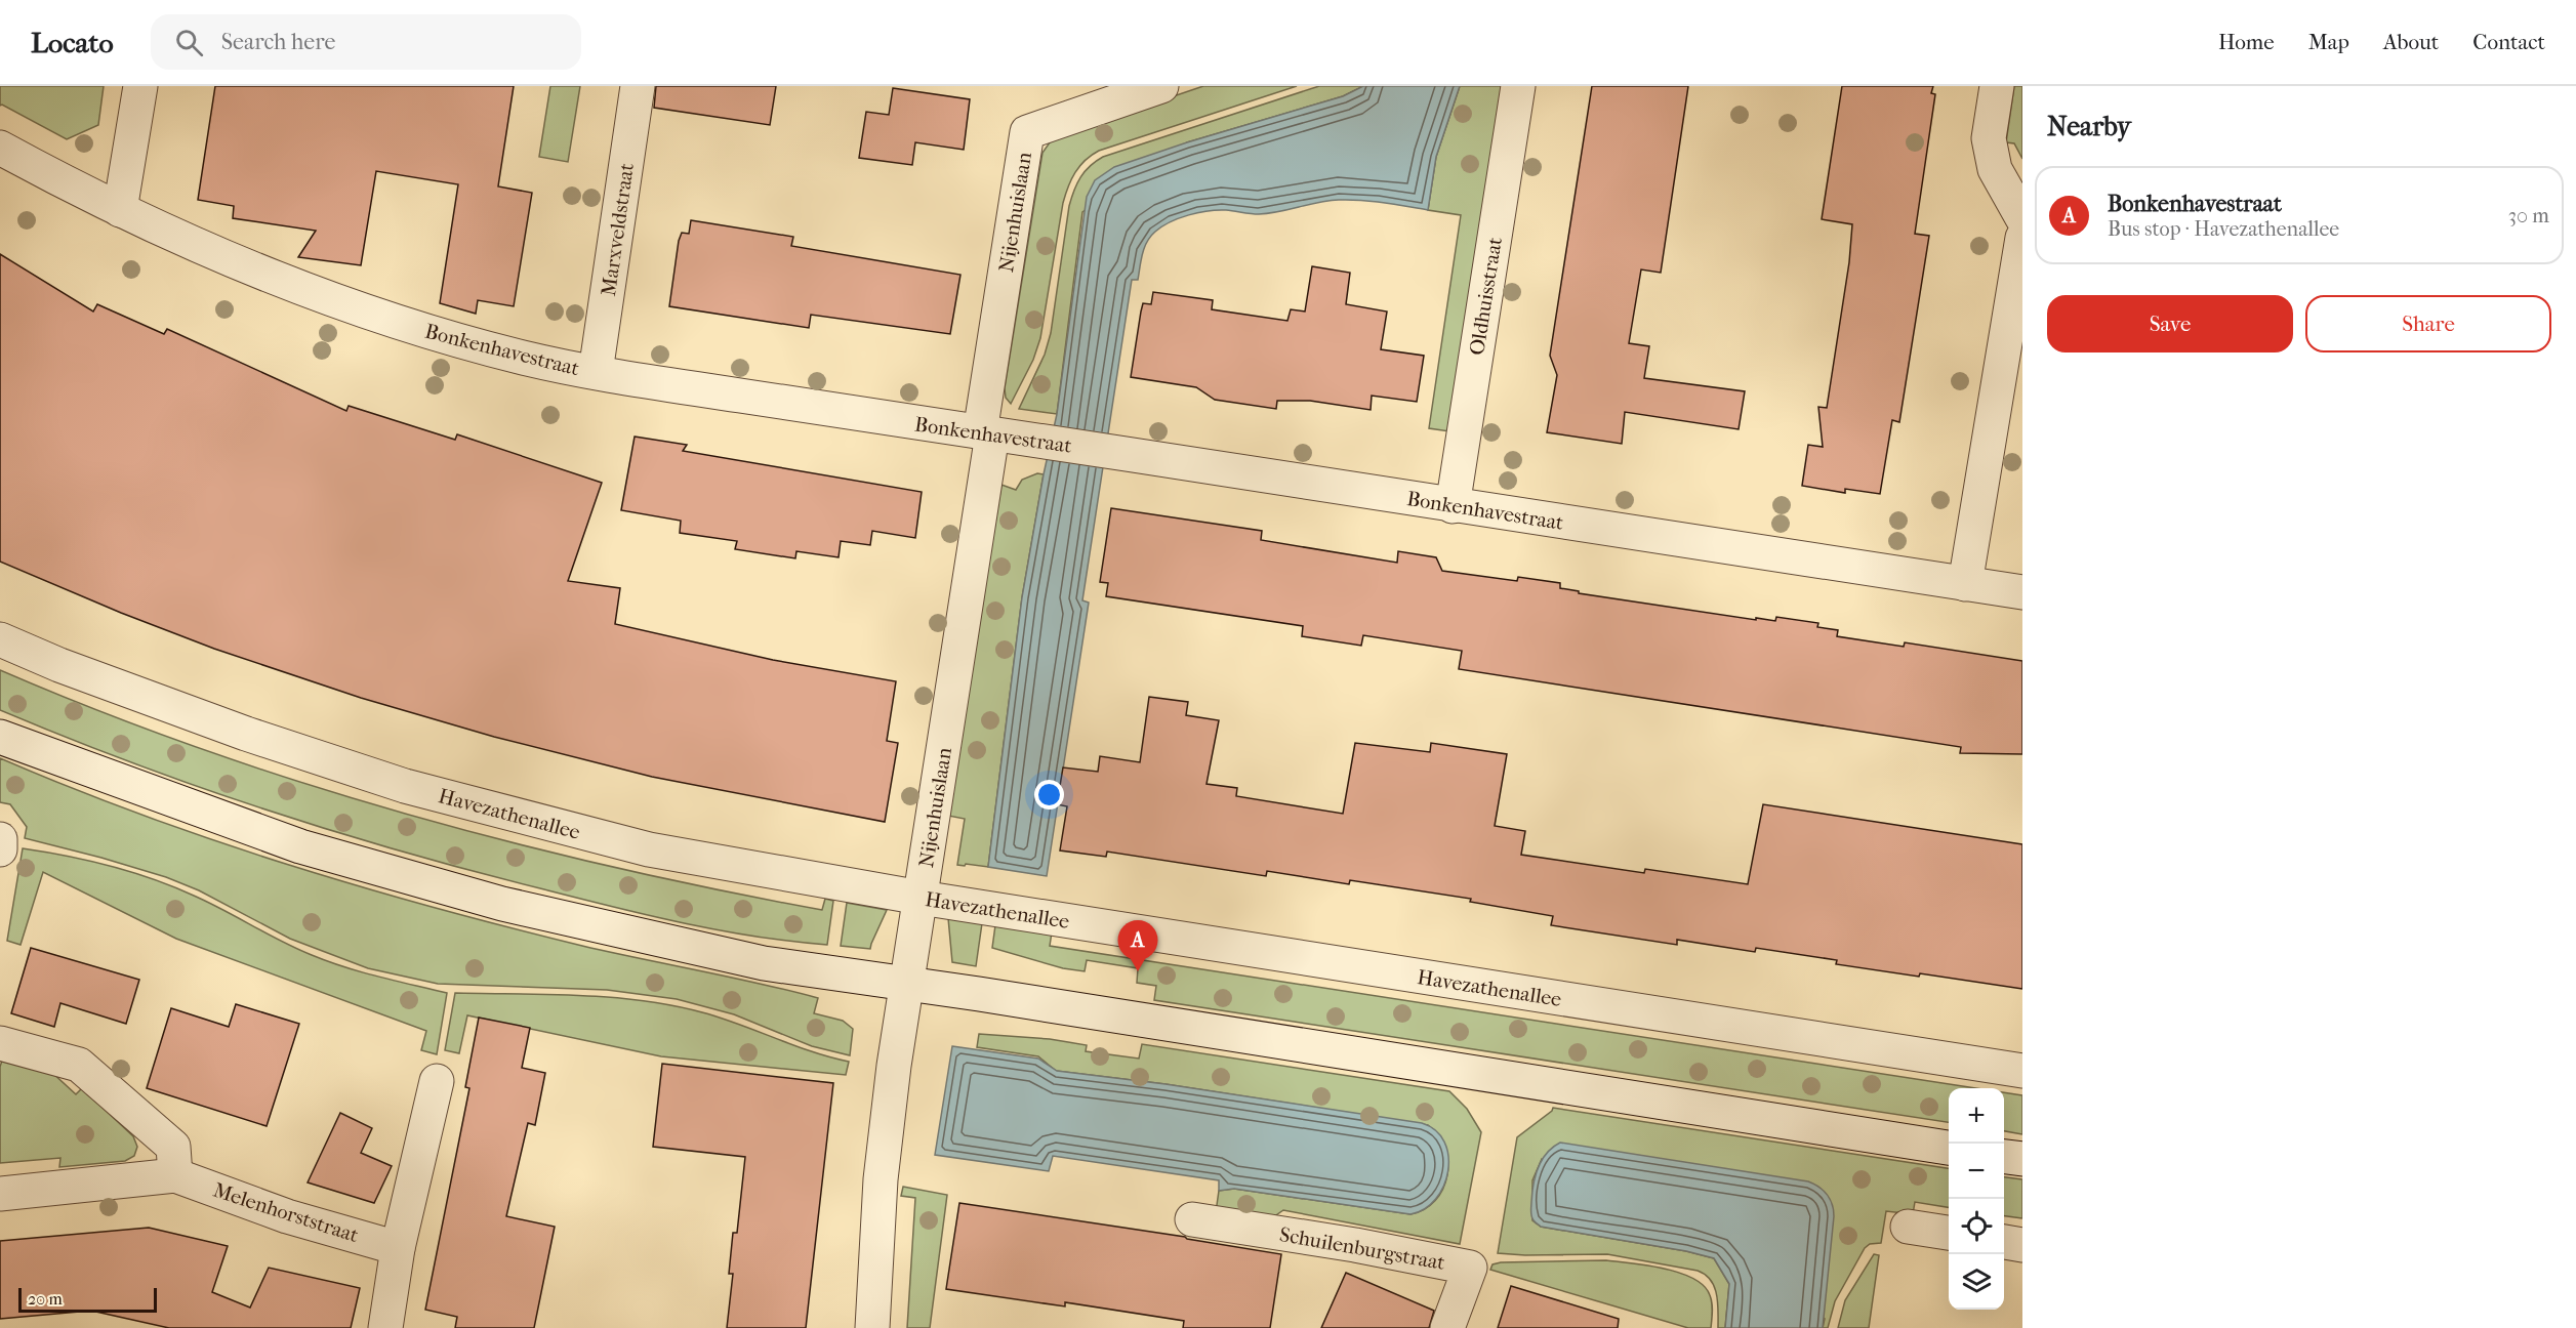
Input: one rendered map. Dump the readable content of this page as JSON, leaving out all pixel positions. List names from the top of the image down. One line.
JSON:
{"streets":{"street":["Nijenhuislaan","Marxveldstraat","Oldhuisstraat","Bonkenhavestraat","Havezathenallee","Melenhorststraat","Schuilenburgstraat"]},"crossings":[["Nijenhuislaan","Bonkenhavestraat"],["Nijenhuislaan","Havezathenallee"],["Marxveldstraat","Bonkenhavestraat"],["Oldhuisstraat","Bonkenhavestraat"]],"scale_bar":"20 m","page":{"header":"Locato","search":"Search here","nav":["Home","Map","About","Contact"],"heading":"Nearby","list":[{"mark":"A","name":"Bonkenhavestraat","note":"Bus stop · Havezathenallee","value":"30 m"}],"buttons":["Save","Share"],"pins":"A","map_buttons":["+","−"],"scale":"20 m"}}
